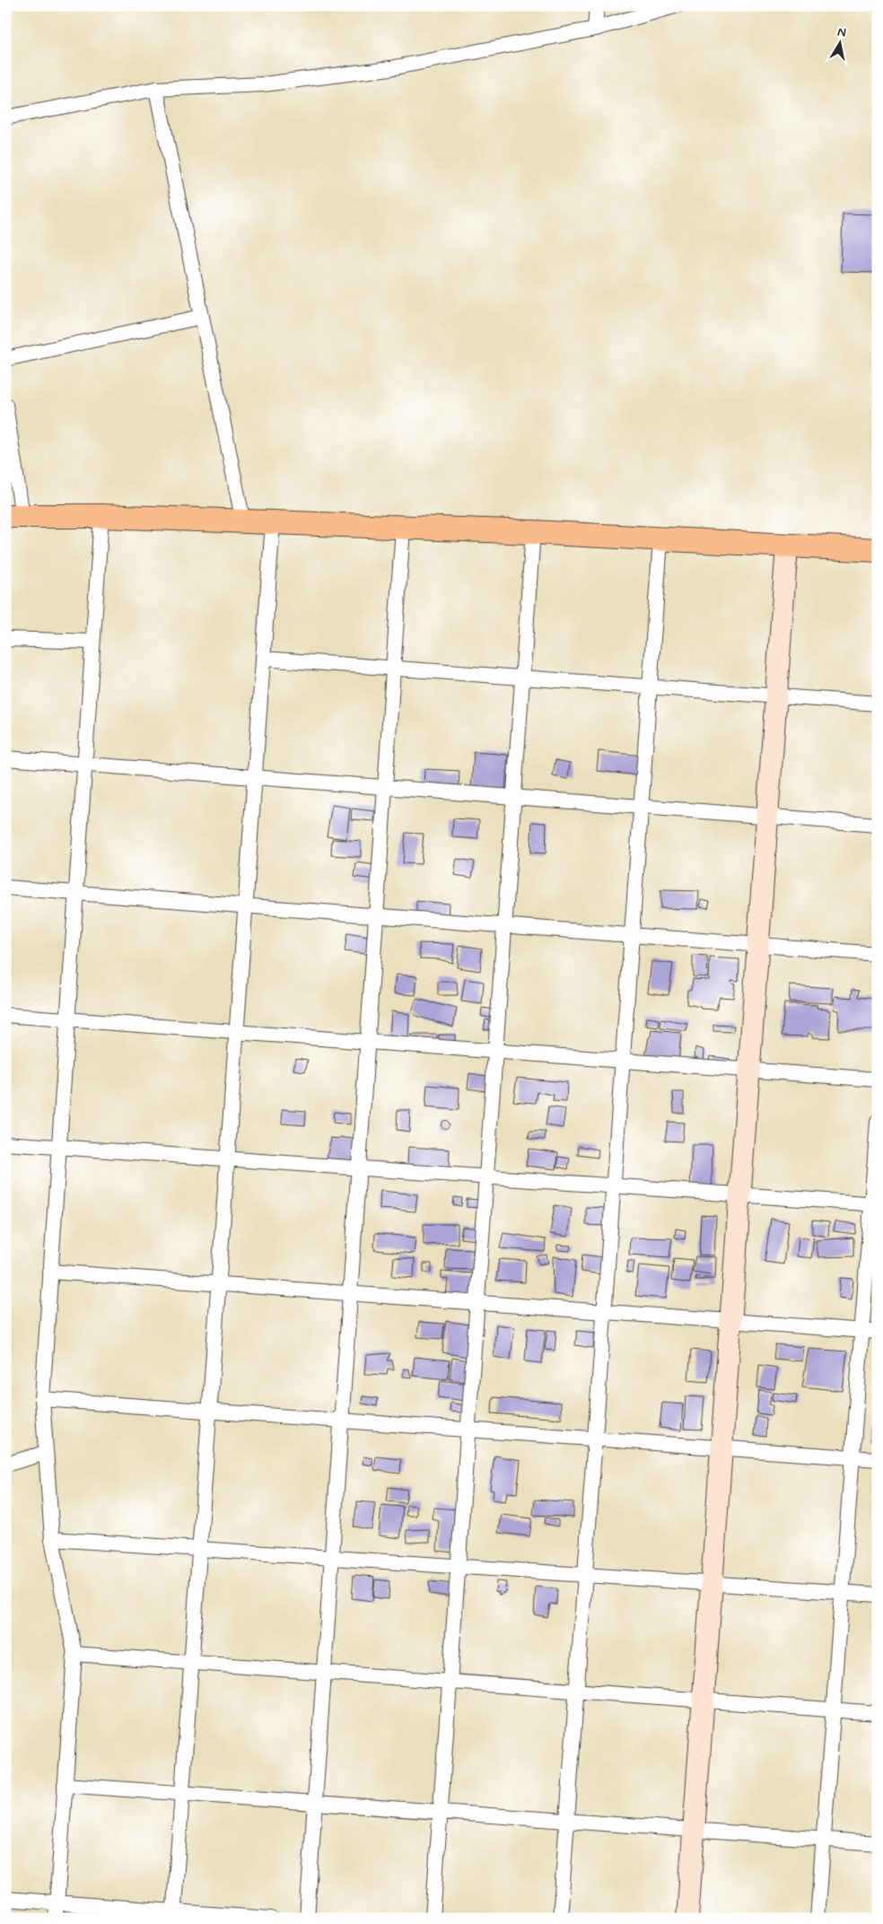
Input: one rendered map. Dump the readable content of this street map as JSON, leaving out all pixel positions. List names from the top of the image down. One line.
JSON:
{"north":"top"}
